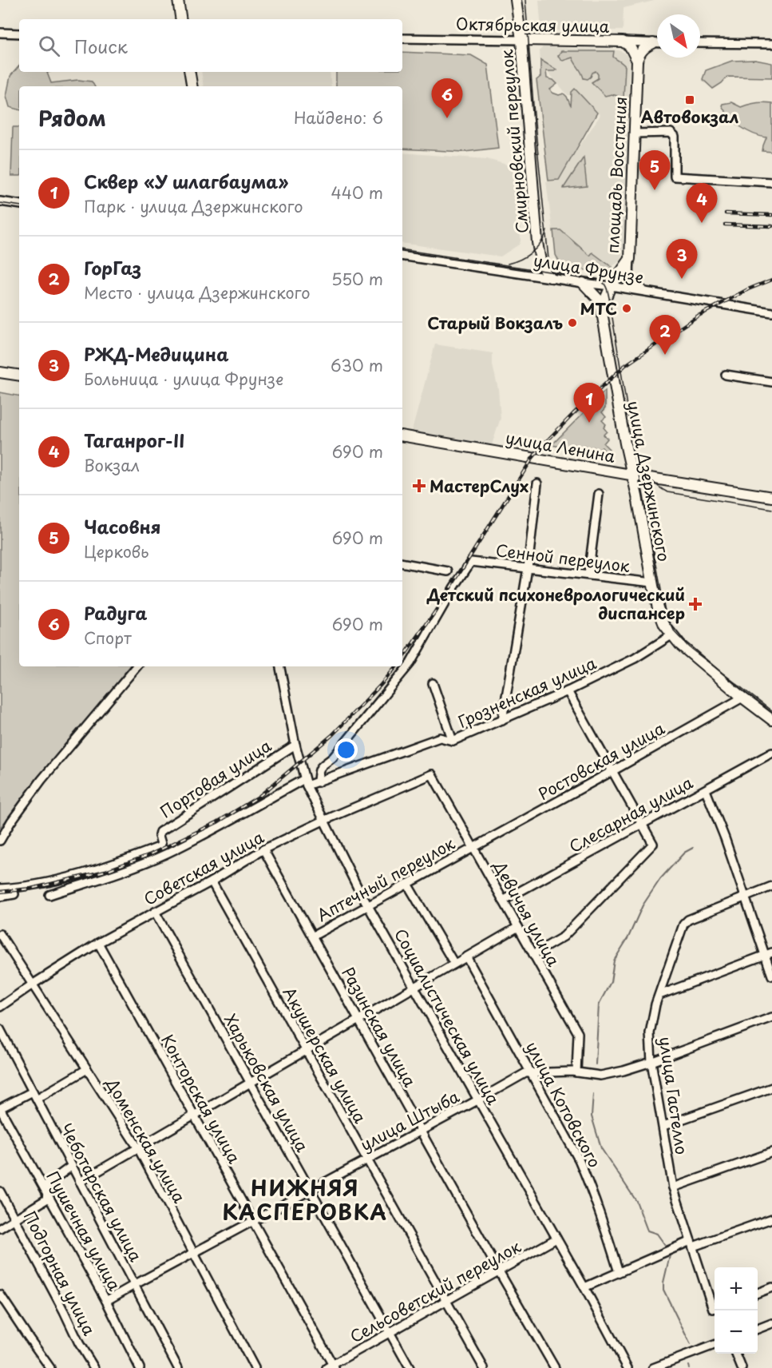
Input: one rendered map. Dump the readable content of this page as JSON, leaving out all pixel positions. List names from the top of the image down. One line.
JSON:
{"streets":{"main road":["Октябрьская улица","Смирновский переулок","площадь Восстания","улица Ленина","улица Дзержинского"],"street":["улица Фрунзе","Сенной переулок","Грозненская улица","Ростовская улица","Портовая улица","Слесарная улица","Советская улица","Аптечный переулок","Девичья улица","Социалистическая улица","Разинская улица","Акушерская улица","Харьковская улица","улица Гастелло","Конторская улица","улица Котовского","улица Штыба","Доменская улица","Чеботарская улица","Пушечная улица","Подгорная улица","Сельсоветский переулок"]},"crossings":[["Октябрьская улица","Смирновский переулок"],["Смирновский переулок","улица Фрунзе"],["площадь Восстания","улица Фрунзе"],["площадь Восстания","улица Дзержинского"],["улица Фрунзе","улица Дзержинского"],["улица Ленина","улица Дзержинского"],["улица Дзержинского","Сенной переулок"],["улица Дзержинского","Грозненская улица"],["улица Дзержинского","Ростовская улица"],["Сенной переулок","Грозненская улица"],["Грозненская улица","Социалистическая улица"],["Ростовская улица","Аптечный переулок"],["Ростовская улица","Девичья улица"],["Портовая улица","Социалистическая улица"],["Слесарная улица","Девичья улица"],["Советская улица","Девичья улица"],["Советская улица","Социалистическая улица"],["Советская улица","Разинская улица"],["Советская улица","Акушерская улица"],["Советская улица","Харьковская улица"],["Советская улица","Конторская улица"],["Советская улица","Доменская улица"],["Аптечный переулок","Девичья улица"],["Аптечный переулок","Социалистическая улица"],["Аптечный переулок","Разинская улица"],["Девичья улица","улица Штыба"],["Социалистическая улица","улица Штыба"],["Социалистическая улица","Сельсоветский переулок"],["Разинская улица","улица Штыба"],["Разинская улица","Сельсоветский переулок"],["Акушерская улица","улица Штыба"],["Акушерская улица","Сельсоветский переулок"],["Харьковская улица","улица Штыба"],["Харьковская улица","Сельсоветский переулок"],["улица Гастелло","улица Штыба"],["Конторская улица","улица Штыба"],["Конторская улица","Сельсоветский переулок"],["улица Котовского","улица Штыба"],["улица Штыба","Доменская улица"],["улица Штыба","Чеботарская улица"],["улица Штыба","Пушечная улица"]],"districts":["НИЖНЯЯ КАСПЕРОВКА"],"places":{"transit":["Автовокзал"],"other":["МТС","Старый Вокзалъ"],"health":["МастерСлух","Детский психоневрологический диспансер"]},"north":"bottom right","page":{"search":"Поиск","pins":["6","5","4","3","2","1"],"heading":["Рядом","Найдено: 6"],"list":[{"mark":"1","name":"Сквер «У шлагбаума»","note":"Парк · улица Дзержинского","value":"440 m"},{"mark":"2","name":"ГорГаз","note":"Место · улица Дзержинского","value":"550 m"},{"mark":"3","name":"РЖД-Медицина","note":"Больница · улица Фрунзе","value":"630 m"},{"mark":"4","name":"Таганрог-II","note":"Вокзал","value":"690 m"},{"mark":"5","name":"Часовня","note":"Церковь","value":"690 m"},{"mark":"6","name":"Радуга","note":"Спорт","value":"690 m"}],"map_buttons":["+","−"]}}
